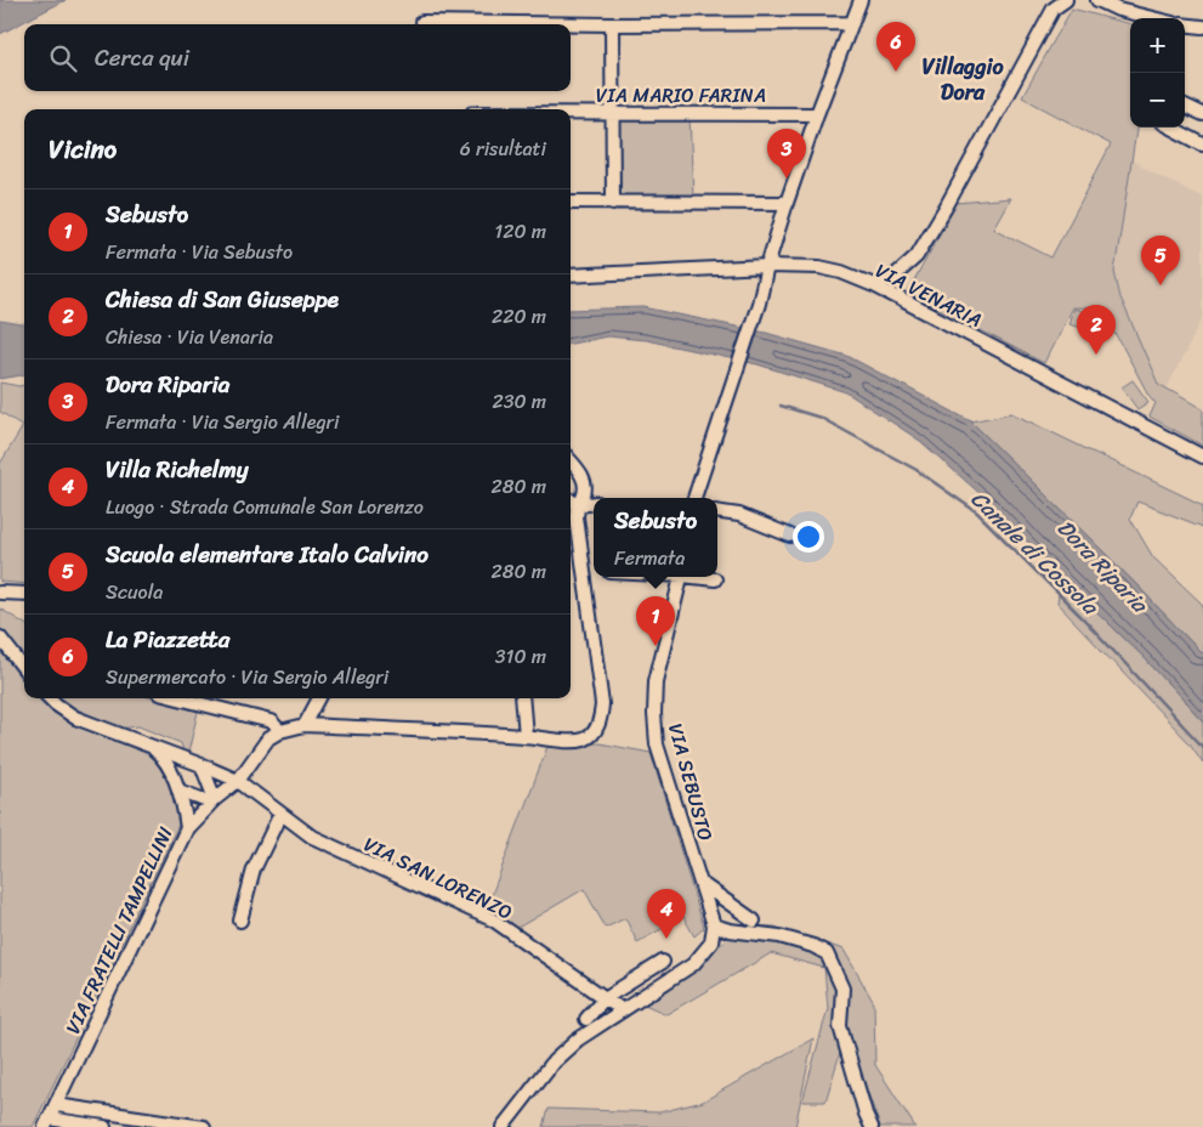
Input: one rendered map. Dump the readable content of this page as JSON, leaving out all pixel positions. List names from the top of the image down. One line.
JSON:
{"streets":{"street":["VIA MARIO FARINA","VIA VENARIA","VIA SEBUSTO","VIA SAN LORENZO","VIA FRATELLI TAMPELLINI"]},"crossings":[["VIA SAN LORENZO","VIA FRATELLI TAMPELLINI"]],"districts":["Villaggio Dora"],"water":["Canale di Cossola","Dora Riparia"],"page":{"map_buttons":["+","−"],"pins":["6","3","5","2","1","4"],"search":"Cerca qui","heading":["Vicino","6 risultati"],"list":[{"mark":"1","name":"Sebusto","note":"Fermata · Via Sebusto","value":"120 m"},{"mark":"2","name":"Chiesa di San Giuseppe","note":"Chiesa · Via Venaria","value":"220 m"},{"mark":"3","name":"Dora Riparia","note":"Fermata · Via Sergio Allegri","value":"230 m"},{"mark":"4","name":"Villa Richelmy","note":"Luogo · Strada Comunale San Lorenzo","value":"280 m"},{"mark":"5","name":"Scuola elementare Italo Calvino","note":"Scuola","value":"280 m"},{"mark":"6","name":"La Piazzetta","note":"Supermercato · Via Sergio Allegri","value":"310 m"}],"popup":["Sebusto","Fermata"]}}
